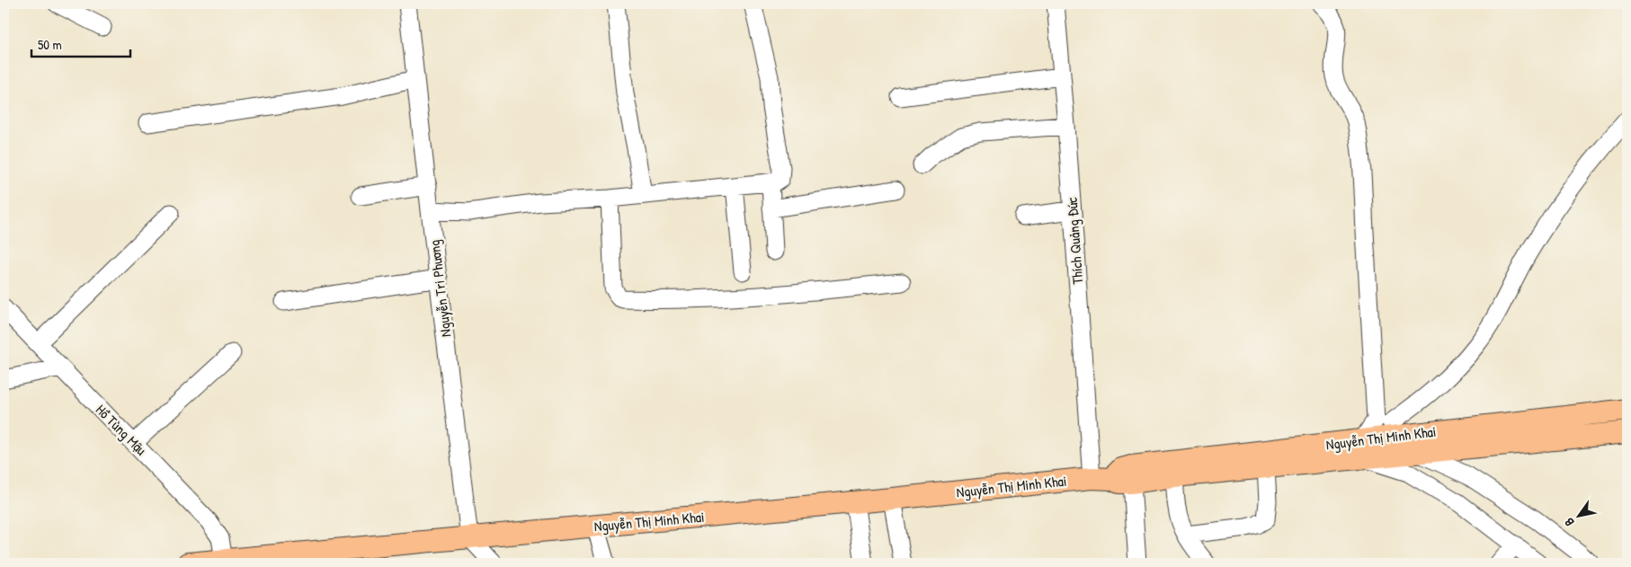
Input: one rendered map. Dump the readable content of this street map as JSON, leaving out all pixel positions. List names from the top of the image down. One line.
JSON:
{"streets":{"main road":["Nguyễn Thị Minh Khai"],"street":["Thích Quảng Đức","Nguyễn Tri Phương","Hồ Tùng Mậu"]},"crossings":[["Thích Quảng Đức","Nguyễn Thị Minh Khai"],["Nguyễn Tri Phương","Nguyễn Thị Minh Khai"],["Hồ Tùng Mậu","Nguyễn Thị Minh Khai"]],"scale_bar":"50 m","north":"bottom left"}
